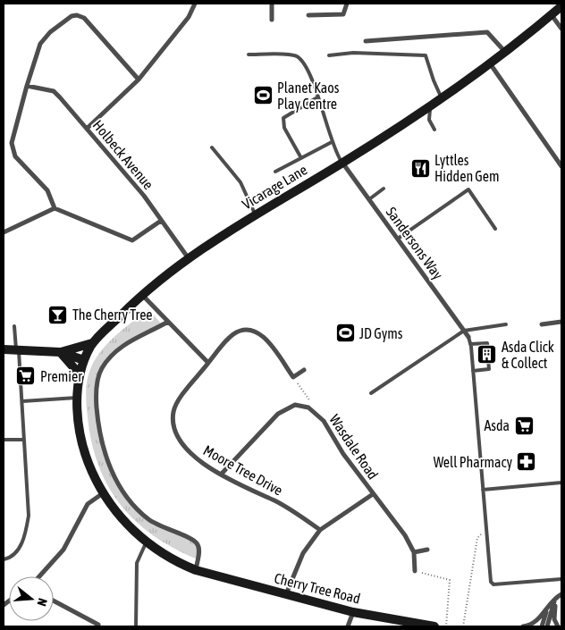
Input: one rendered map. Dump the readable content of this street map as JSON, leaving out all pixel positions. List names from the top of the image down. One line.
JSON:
{"streets":{"street":["Holbeck Avenue","Vicarage Lane","Sandersons Way","Wasdale Road","Moore Tree Drive","Cherry Tree Road"]},"crossings":[["Holbeck Avenue","Vicarage Lane"],["Vicarage Lane","Sandersons Way"],["Vicarage Lane","Cherry Tree Road"]],"places":{"sports":["Planet Kaos Play Centre","JD Gyms"],"restaurant":["Lyttles Hidden Gem"],"bar":["The Cherry Tree"],"building":["Asda Click & Collect"],"supermarket":["Premier","Asda"],"pharmacy":["Well Pharmacy"]},"north":"right"}
